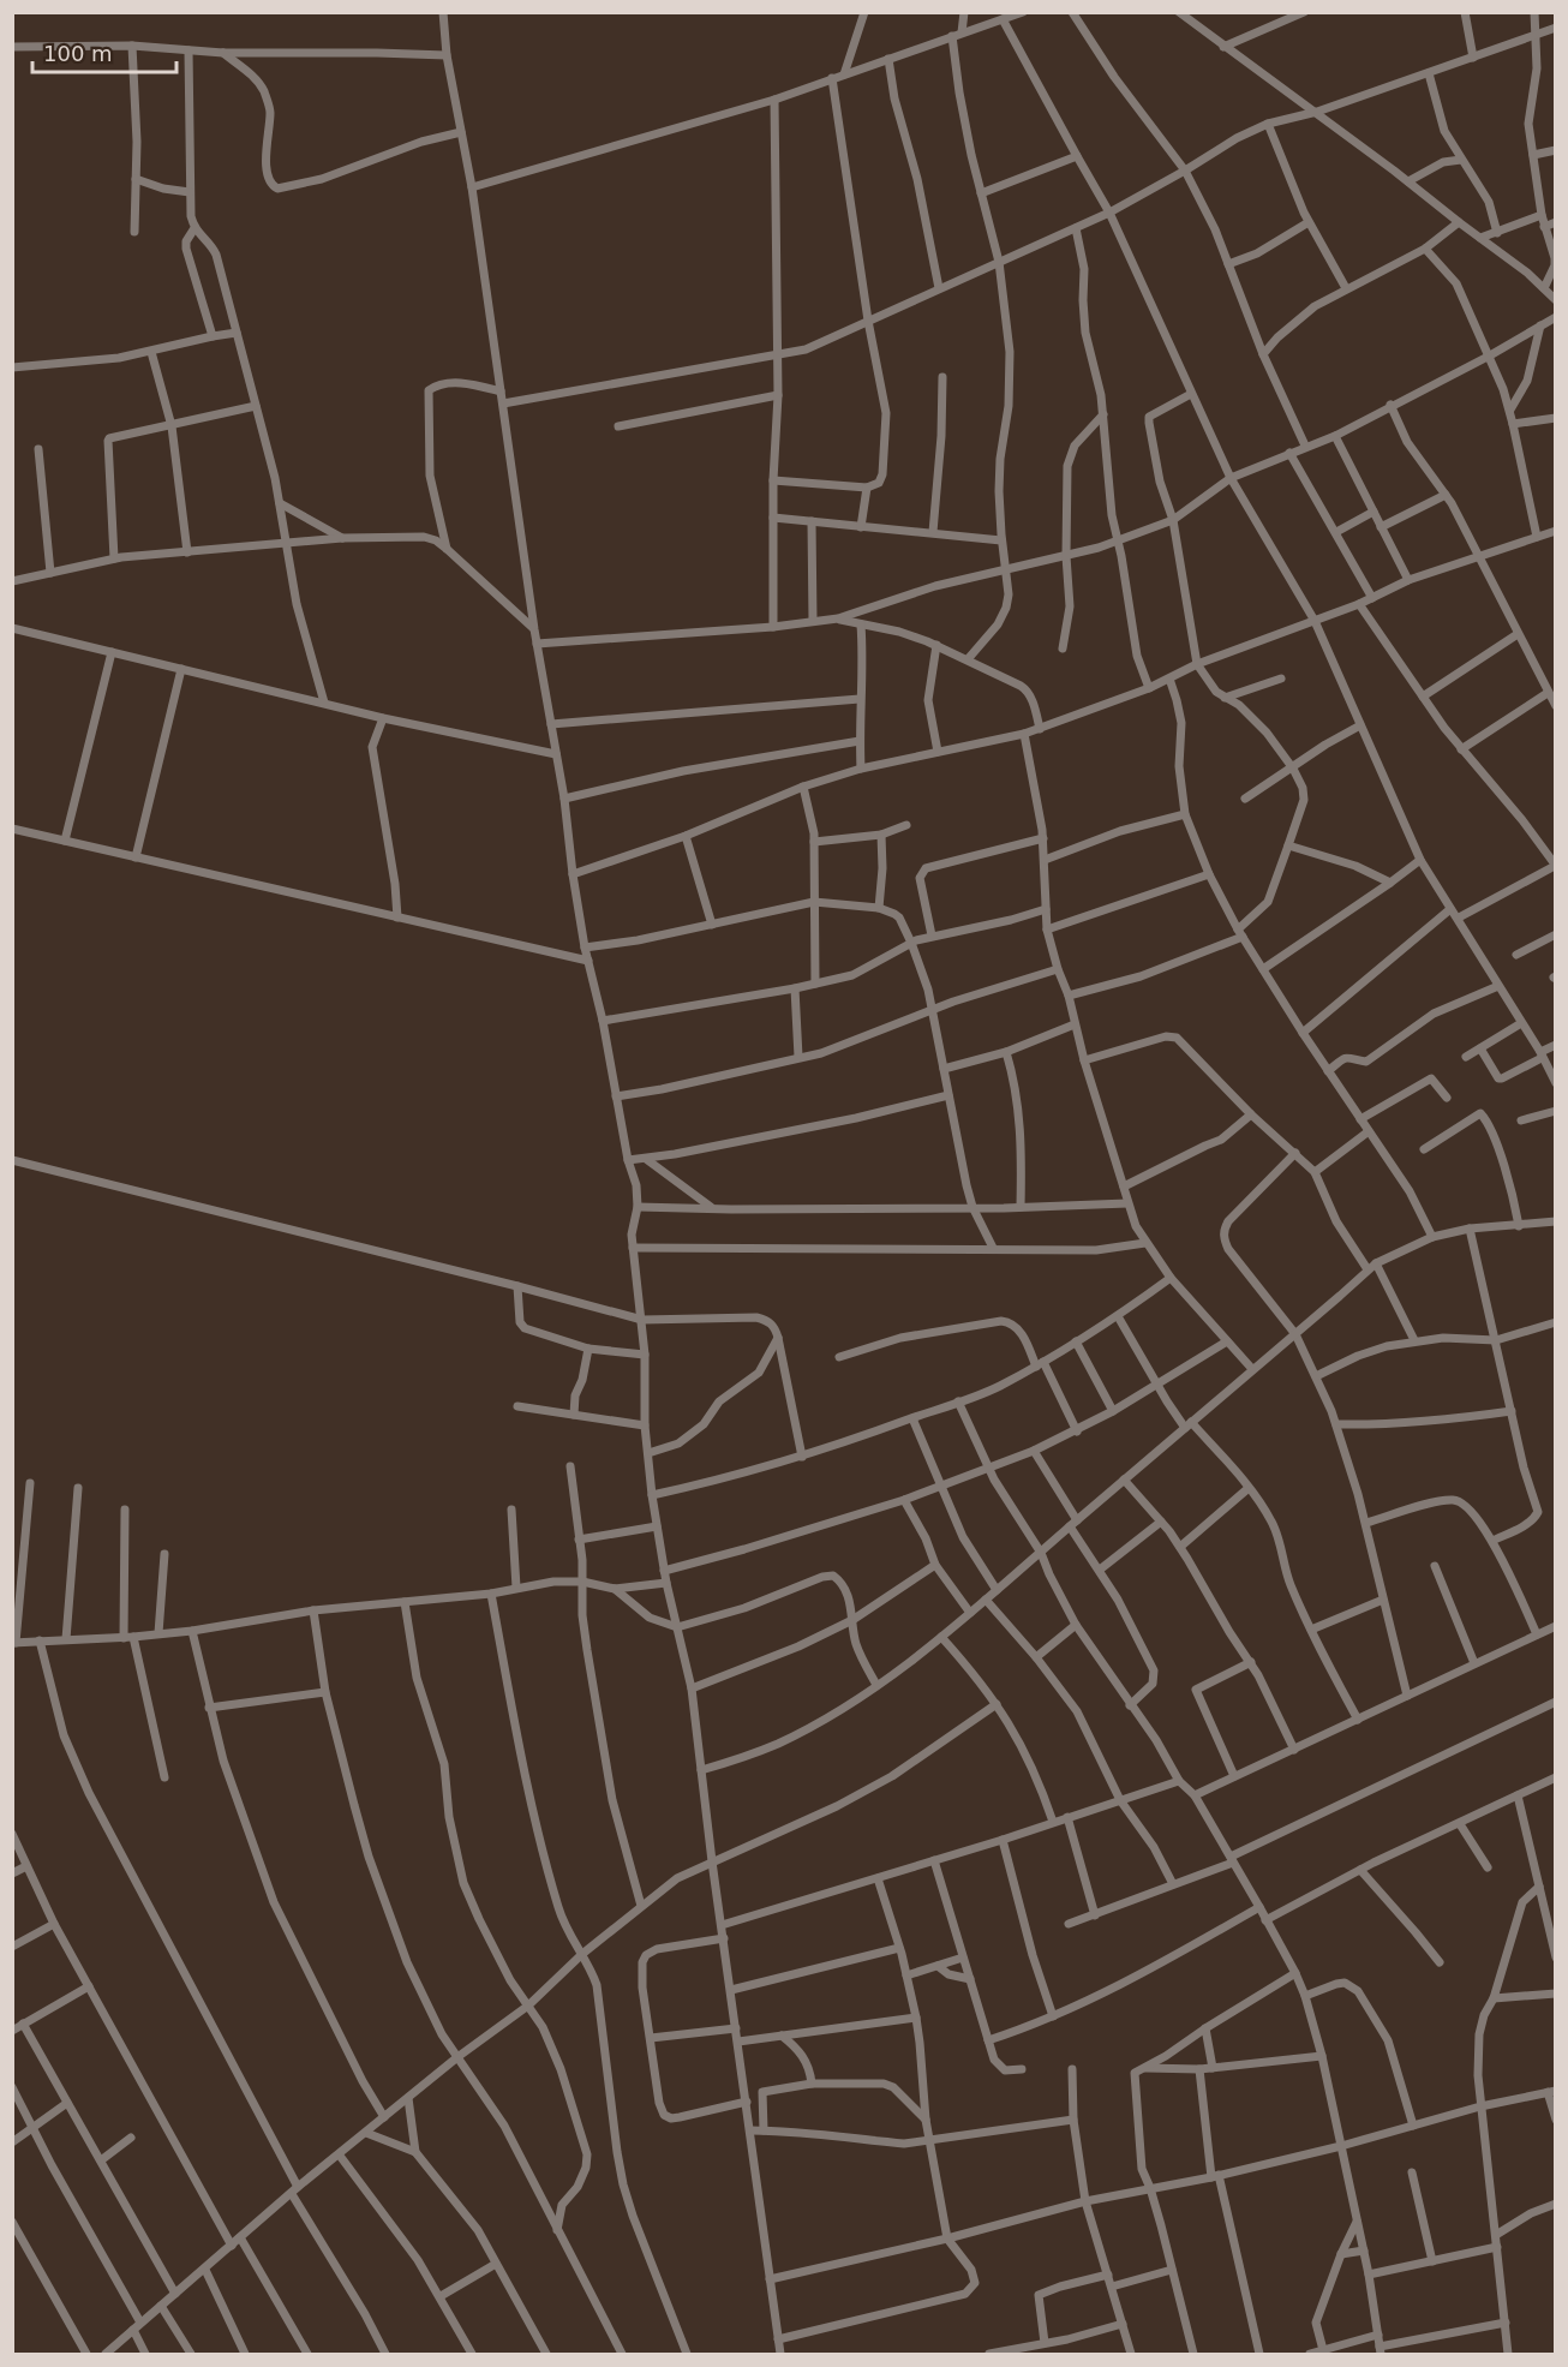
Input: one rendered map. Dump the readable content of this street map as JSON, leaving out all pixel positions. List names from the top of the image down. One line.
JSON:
{"scale_bar":"100 m"}
